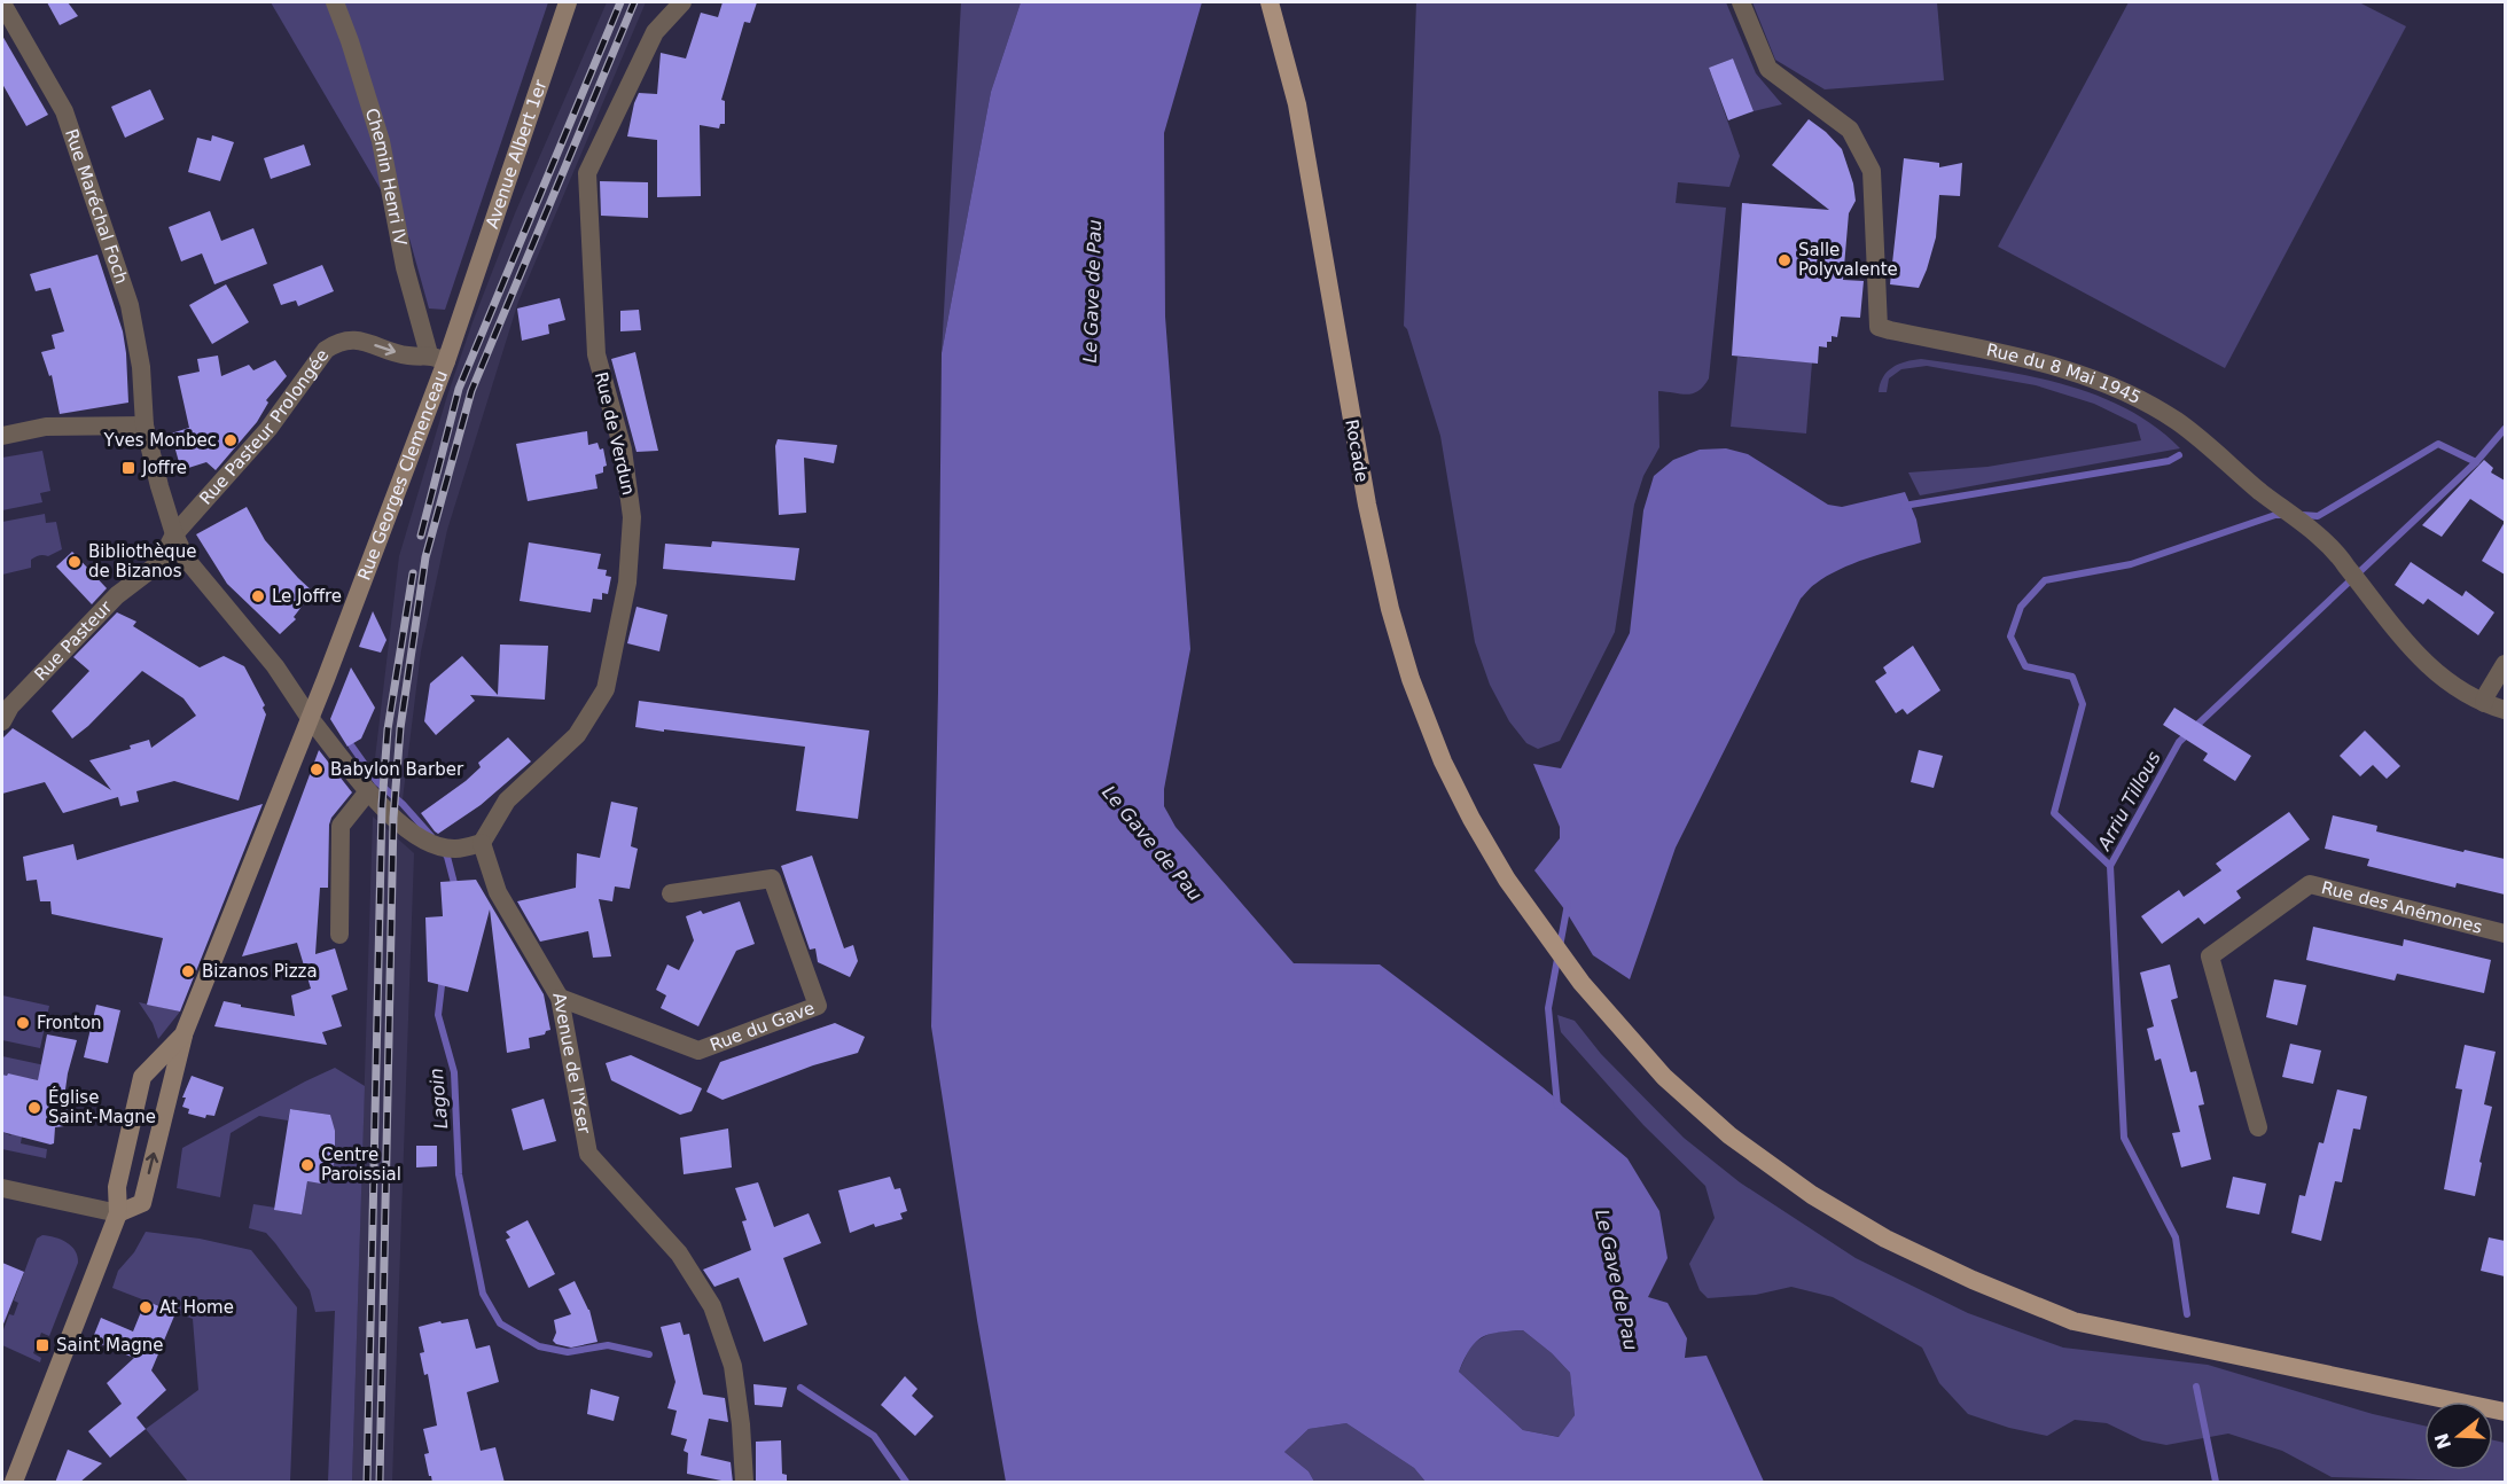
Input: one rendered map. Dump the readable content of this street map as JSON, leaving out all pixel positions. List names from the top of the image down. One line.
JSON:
{"streets":{"main road":["Avenue Albert 1er","Rocade","Rue Georges Clemenceau"],"street":["Chemin Henri IV","Rue Maréchal Foch","Rue du 8 Mai 1945","Rue Pasteur Prolongée","Rue de Verdun","Rue Pasteur","Rue des Anémones","Rue du Gave","Avenue de l'Yser"]},"crossings":[["Avenue Albert 1er","Rue Georges Clemenceau"],["Chemin Henri IV","Rue Pasteur Prolongée"],["Chemin Henri IV","Rue Georges Clemenceau"],["Rue Maréchal Foch","Rue Pasteur Prolongée"],["Rue Maréchal Foch","Rue Georges Clemenceau"],["Rue Maréchal Foch","Rue Pasteur"],["Rue Pasteur Prolongée","Rue Georges Clemenceau"],["Rue Pasteur Prolongée","Rue Pasteur"],["Rue de Verdun","Avenue de l'Yser"],["Rue du Gave","Avenue de l'Yser"]],"one_way":["Rue Pasteur Prolongée"],"water":["Le Gave de Pau","Arriu Tillous","Lagoin"],"places":{"other":["Salle Polyvalente","Yves Monbec","Bibliothèque de Bizanos","Le Joffre","Babylon Barber","Bizanos Pizza","Fronton","Église Saint-Magne","Centre Paroissial","At Home"],"transit":["Joffre","Saint Magne"]},"north":"left"}
